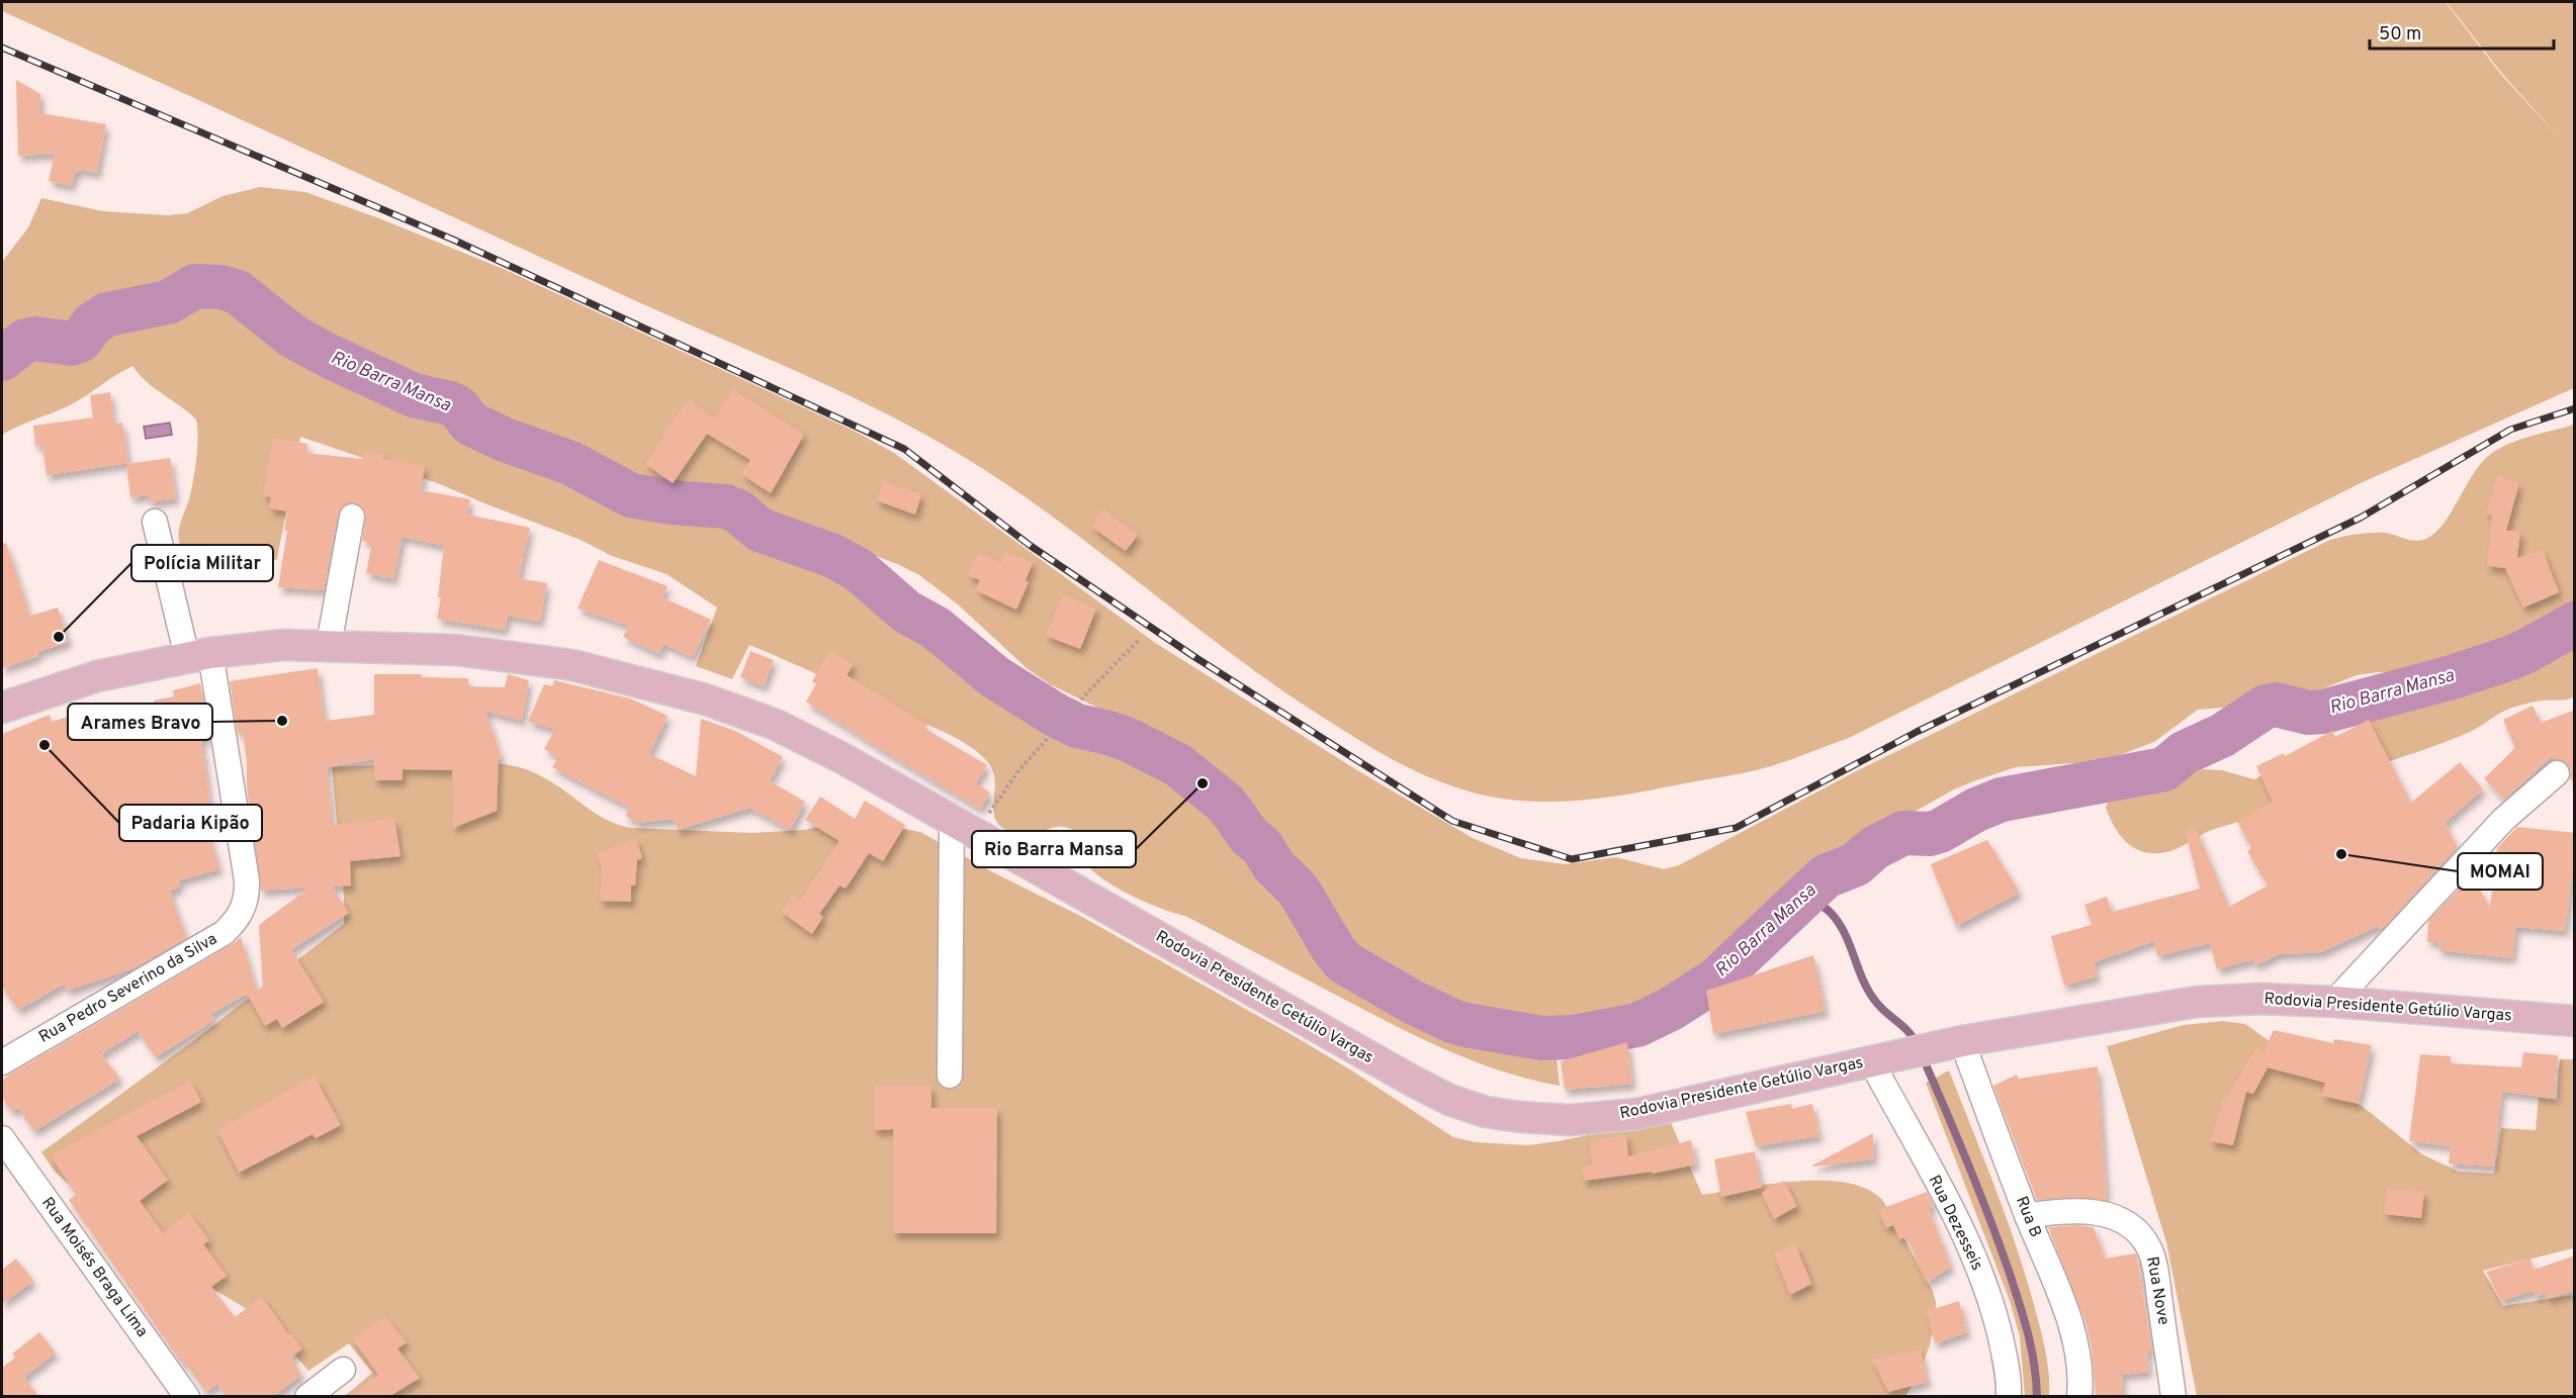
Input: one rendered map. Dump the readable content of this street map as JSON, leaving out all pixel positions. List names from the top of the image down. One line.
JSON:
{"streets":{"main road":["Rodovia Presidente Getúlio Vargas"],"street":["Rua Pedro Severino da Silva","Rua B","Rua Dezesseis","Rua Moisés Braga Lima","Rua Nove"]},"crossings":[["Rua Pedro Severino da Silva","Rodovia Presidente Getúlio Vargas"],["Rodovia Presidente Getúlio Vargas","Rua B"],["Rodovia Presidente Getúlio Vargas","Rua Dezesseis"],["Rua B","Rua Nove"]],"water":["Rio Barra Mansa"],"places":["Polícia Militar","Arames Bravo","Padaria Kipão","Rio Barra Mansa","MOMAI"],"scale_bar":"50 m"}
